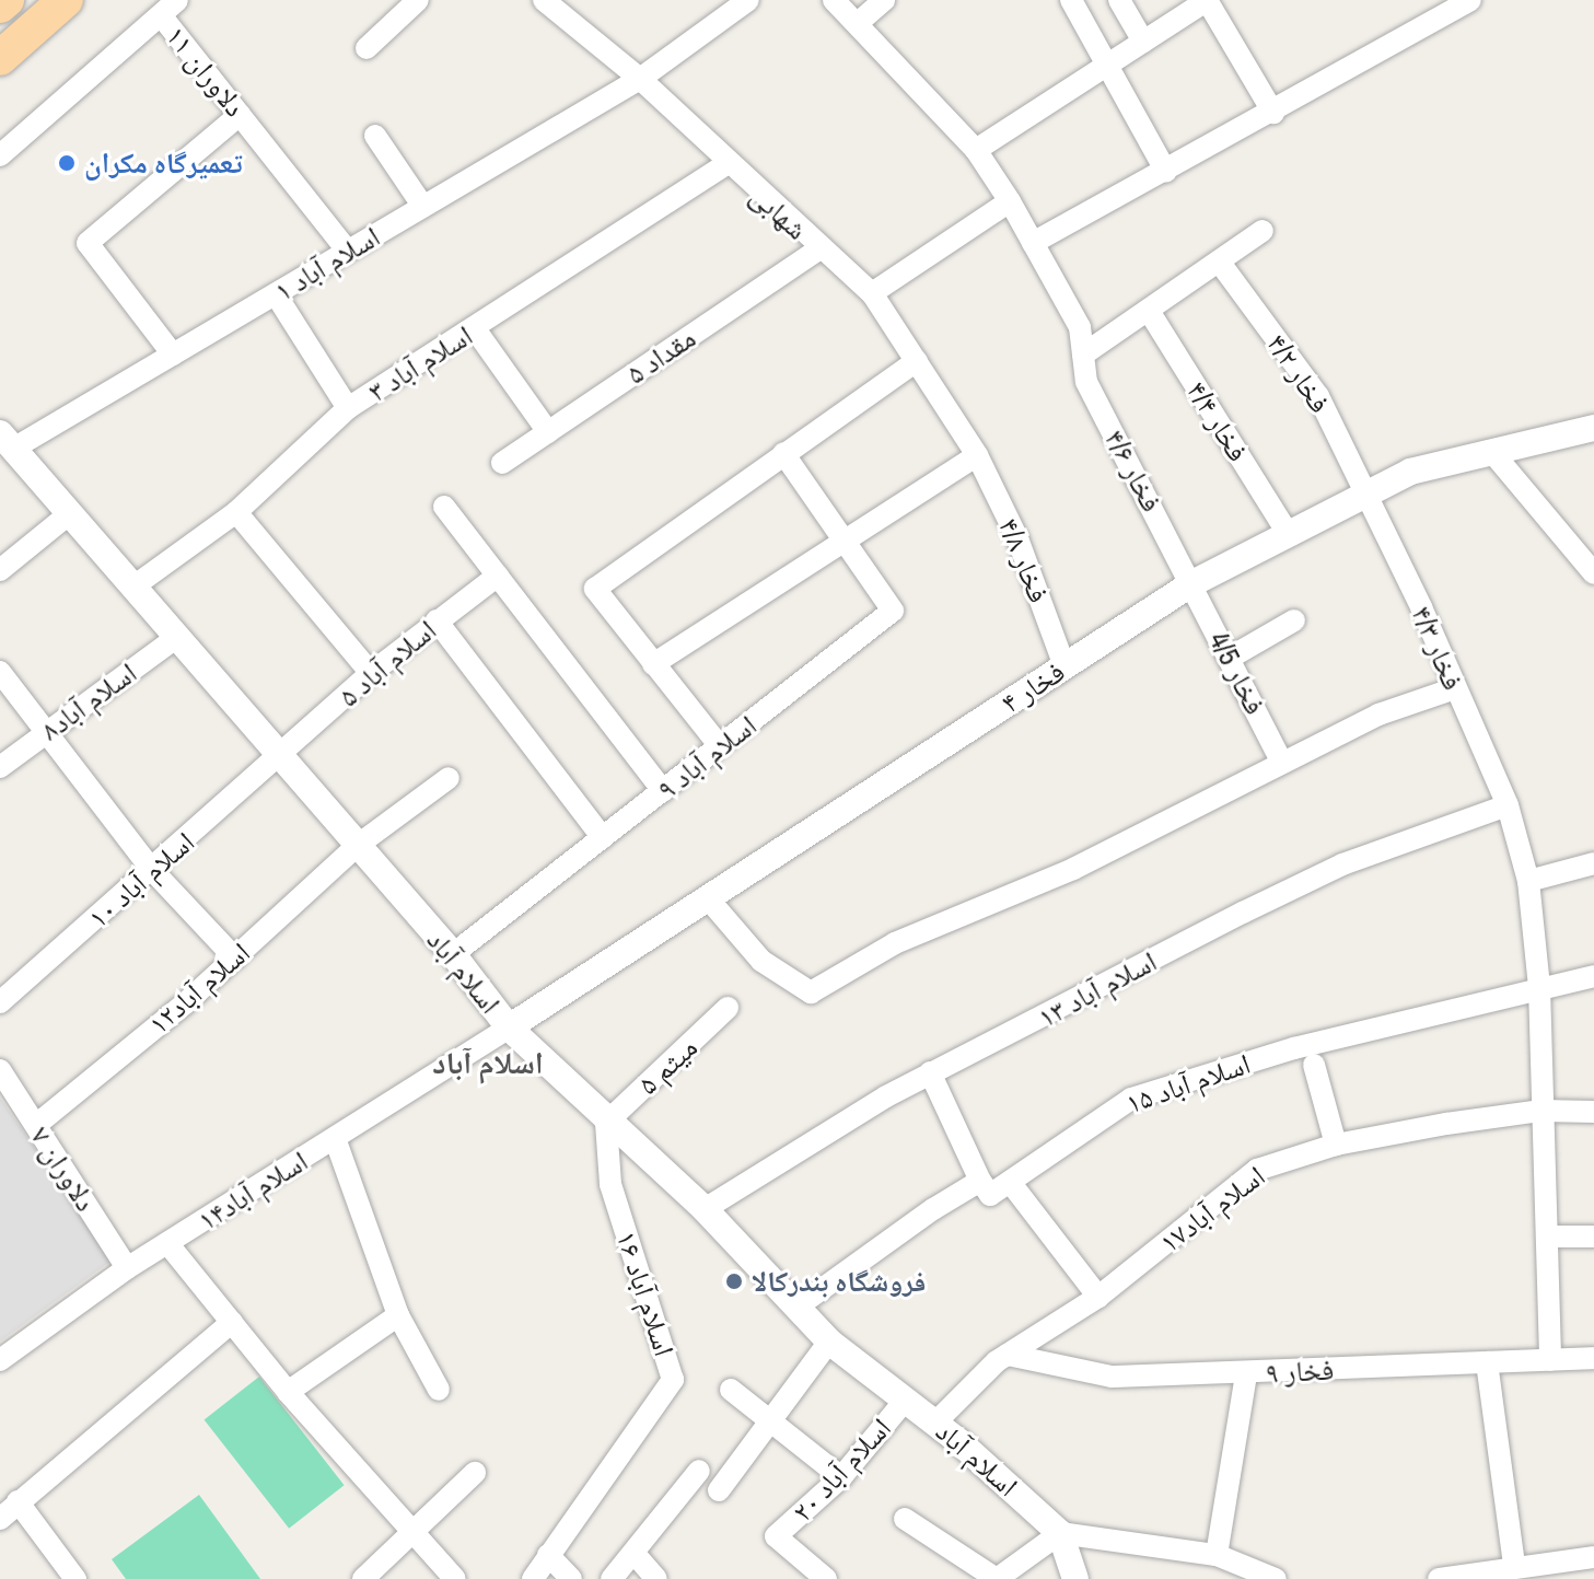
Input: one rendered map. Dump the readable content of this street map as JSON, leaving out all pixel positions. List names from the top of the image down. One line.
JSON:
{"streets":{"street":["دلاوران ۱۱","شهابی","اسلام آباد ۱","مقداد ۵","اسلام آباد ۳","فخار ۴/۲","فخار ۴/۴","فخار ۴/۶","فخار ۴/۸","فخار ۴/۳","اسلام آباد ۵","فخار 4/5","فخار ۴","اسلام آباد۸","اسلام آباد ۹","اسلام آباد ۱۰","اسلام آباد","اسلام آباد۱۲","اسلام آباد ۱۳","میثم ۵","اسلام آباد ۱۵","دلاوران ۷","اسلام آباد۱۴","اسلام آباد۱۷","اسلام آباد ۱۶","فخار ۹","اسلام آباد ۲۰"]},"crossings":[["دلاوران ۱۱","اسلام آباد ۱"],["شهابی","اسلام آباد ۱"],["شهابی","مقداد ۵"],["شهابی","اسلام آباد ۳"],["شهابی","فخار ۴/۸"],["اسلام آباد ۱","اسلام آباد"],["اسلام آباد ۳","اسلام آباد"],["فخار ۴/۲","فخار ۴/۳"],["فخار ۴/۲","فخار ۴"],["فخار ۴/۴","فخار ۴"],["فخار ۴/۶","فخار 4/5"],["فخار ۴/۶","فخار ۴"],["فخار ۴/۸","فخار ۴"],["فخار ۴/۳","فخار ۴"],["فخار ۴/۳","اسلام آباد ۱۳"],["فخار ۴/۳","اسلام آباد ۱۵"],["فخار ۴/۳","اسلام آباد۱۷"],["فخار ۴/۳","فخار ۹"],["اسلام آباد ۵","اسلام آباد ۱۰"],["اسلام آباد ۵","اسلام آباد"],["فخار 4/5","فخار ۴"],["فخار ۴","اسلام آباد"],["فخار ۴","اسلام آباد۱۴"],["اسلام آباد۸","اسلام آباد"],["اسلام آباد ۹","اسلام آباد"],["اسلام آباد ۱۰","اسلام آباد"],["اسلام آباد","اسلام آباد۱۲"],["اسلام آباد","اسلام آباد ۱۳"],["اسلام آباد","میثم ۵"],["اسلام آباد","اسلام آباد۱۴"],["اسلام آباد","اسلام آباد۱۷"],["اسلام آباد","اسلام آباد ۱۶"],["اسلام آباد","اسلام آباد ۲۰"],["اسلام آباد۱۲","دلاوران ۷"],["میثم ۵","اسلام آباد ۱۶"],["دلاوران ۷","اسلام آباد۱۴"],["اسلام آباد۱۷","فخار ۹"]],"districts":["اسلام آباد"],"places":["تعمیرگاه مکران","فروشگاه بندرکالا"]}
